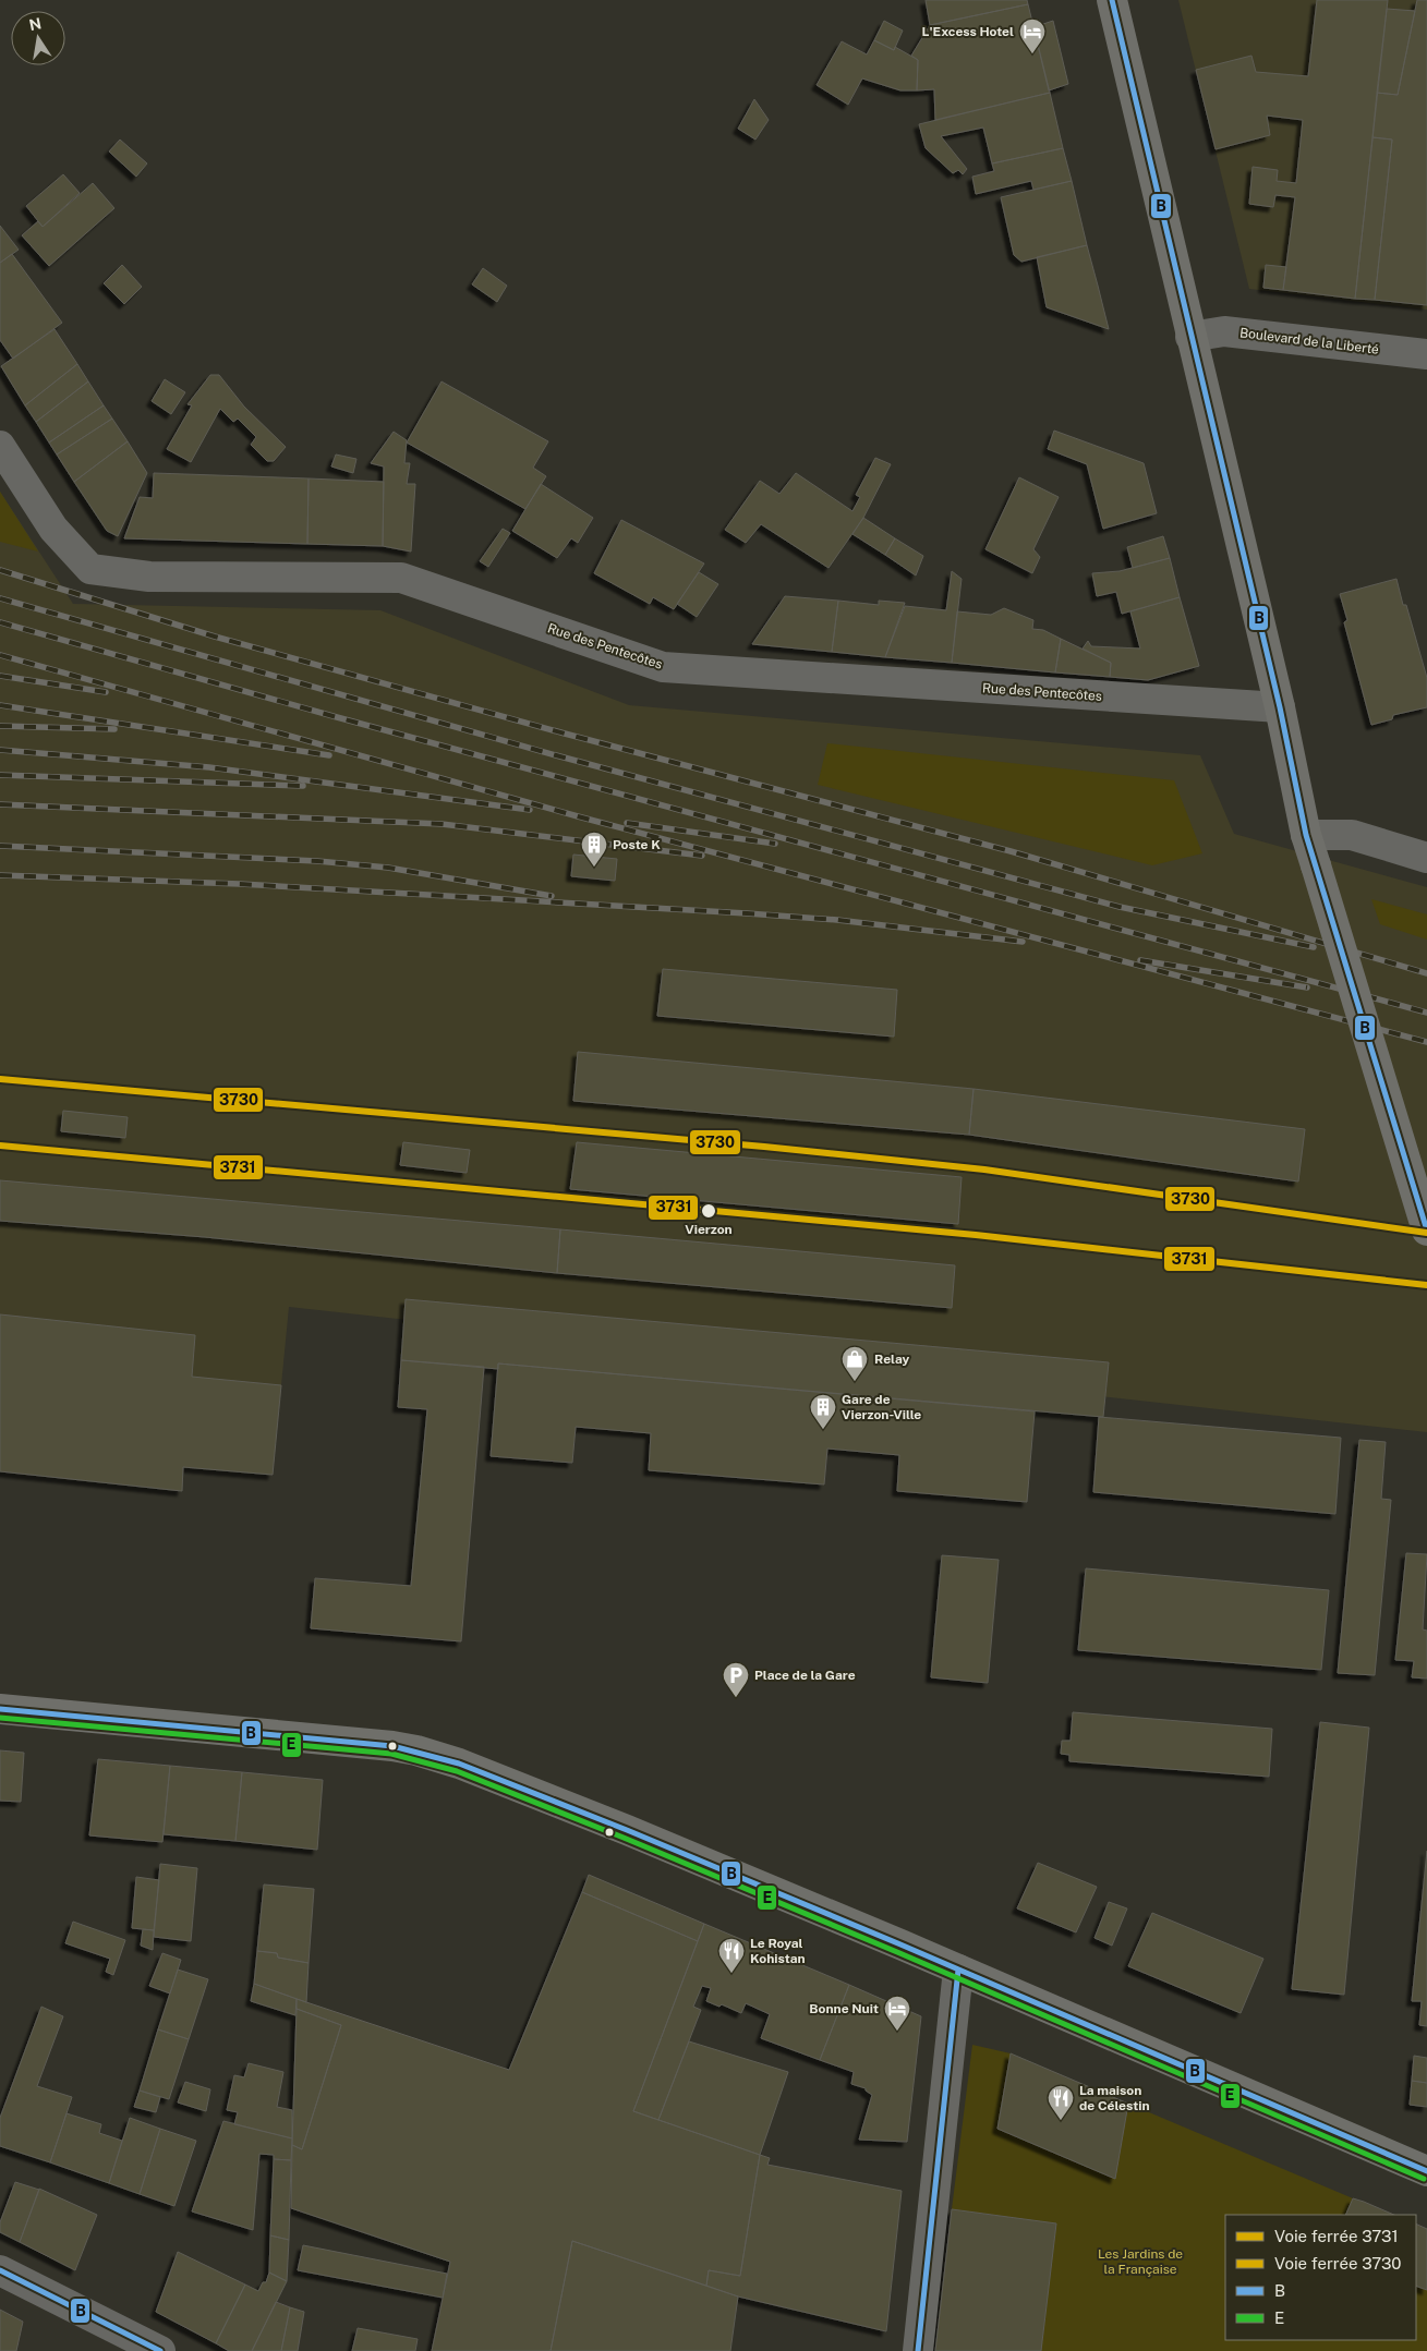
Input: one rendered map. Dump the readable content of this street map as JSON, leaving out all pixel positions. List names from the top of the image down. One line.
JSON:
{"streets":{"street":["Boulevard de la Liberté","Rue des Pentecôtes"]},"parks":["Les Jardins de la Française"],"places":{"hotel":["L'Excess Hotel","Bonne Nuit"],"building":["Poste K","Gare de Vierzon-Ville"],"other":["Vierzon"],"shop":["Relay"],"parking":["Place de la Gare"],"restaurant":["Le Royal Kohistan","La maison de Célestin"]},"lines":["transit line B","rail line 3730","rail line 3731","transit line E"],"legend":["Voie ferrée 3731","Voie ferrée 3730","B","E"],"north":"top"}
